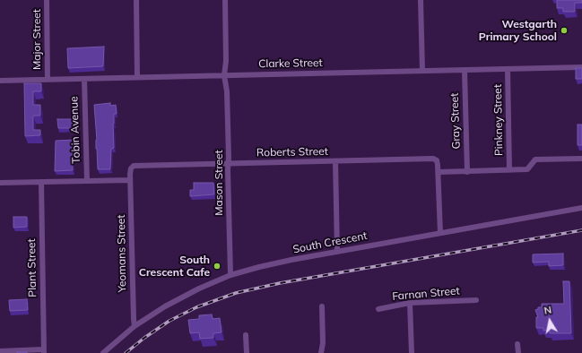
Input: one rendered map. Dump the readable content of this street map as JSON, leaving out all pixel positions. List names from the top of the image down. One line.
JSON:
{"streets":{"street":["Major Street","Clarke Street","Pinkney Street","Gray Street","Tobin Avenue","Roberts Street","Mason Street","South Crescent","Yeomans Street","Plant Street","Farnan Street"]},"crossings":[["Major Street","Clarke Street"],["Clarke Street","Pinkney Street"],["Clarke Street","Gray Street"],["Clarke Street","Tobin Avenue"],["Clarke Street","Mason Street"],["Roberts Street","Mason Street"],["Roberts Street","Yeomans Street"],["Mason Street","South Crescent"],["South Crescent","Yeomans Street"]],"places":["Westgarth Primary School","South Crescent Cafe"],"north":"top"}
